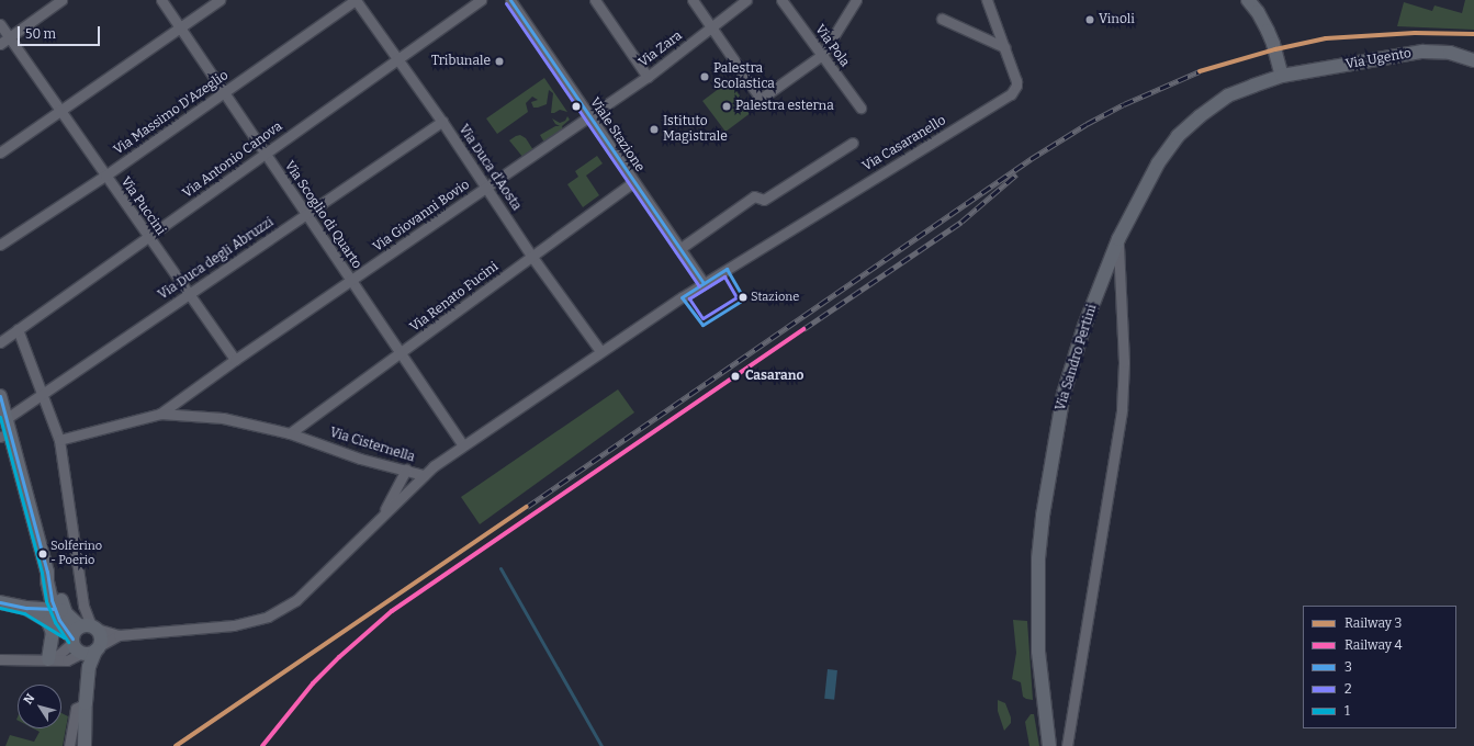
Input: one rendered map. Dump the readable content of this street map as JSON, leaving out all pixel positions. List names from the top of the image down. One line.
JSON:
{"streets":{"street":["Via Pola","Via Zara","Via Ugento","Via Massimo D'Azeglio","Viale Stazione","Via Casaranello","Via Antonio Canova","Via Duca d'Aosta","Via Puccini","Via Scoglio di Quarto","Via Giovanni Bovio","Via Duca degli Abruzzi","Via Renato Fucini","Via Sandro Pertini","Via Cisternella"]},"crossings":[["Via Zara","Viale Stazione"],["Via Zara","Via Giovanni Bovio"],["Via Ugento","Via Sandro Pertini"],["Via Massimo D'Azeglio","Via Duca d'Aosta"],["Via Massimo D'Azeglio","Via Puccini"],["Via Massimo D'Azeglio","Via Scoglio di Quarto"],["Viale Stazione","Via Casaranello"],["Viale Stazione","Via Giovanni Bovio"],["Viale Stazione","Via Renato Fucini"],["Viale Stazione","Via Cisternella"],["Via Casaranello","Via Cisternella"],["Via Antonio Canova","Via Duca d'Aosta"],["Via Antonio Canova","Via Puccini"],["Via Antonio Canova","Via Scoglio di Quarto"],["Via Duca d'Aosta","Via Giovanni Bovio"],["Via Duca d'Aosta","Via Duca degli Abruzzi"],["Via Duca d'Aosta","Via Renato Fucini"],["Via Duca d'Aosta","Via Cisternella"],["Via Puccini","Via Giovanni Bovio"],["Via Puccini","Via Duca degli Abruzzi"],["Via Scoglio di Quarto","Via Giovanni Bovio"],["Via Scoglio di Quarto","Via Duca degli Abruzzi"],["Via Scoglio di Quarto","Via Renato Fucini"],["Via Scoglio di Quarto","Via Cisternella"],["Via Giovanni Bovio","Via Cisternella"],["Via Renato Fucini","Via Cisternella"]],"places":["Vinoli","Tribunale","Palestra Scolastica","Palestra esterna","Istituto Magistrale","Stazione","Casarano","Solferino - Poerio"],"lines":["transit line 3","transit line 2","rail line 3","rail line 4","transit line 1"],"legend":["Railway 3","Railway 4","3","2","1"],"scale_bar":"50 m","north":"top left"}
